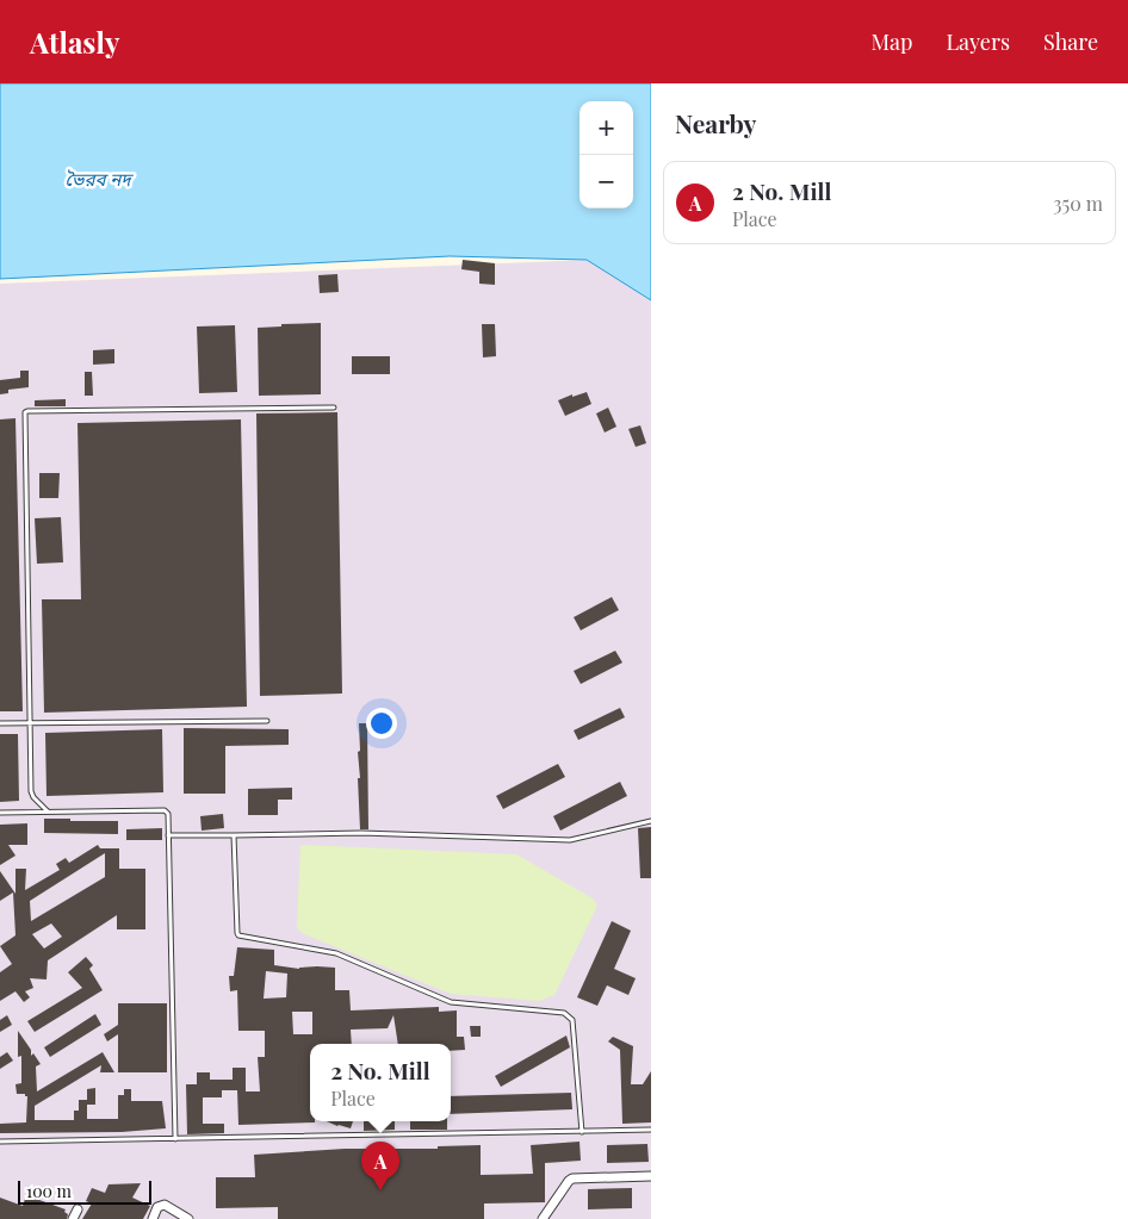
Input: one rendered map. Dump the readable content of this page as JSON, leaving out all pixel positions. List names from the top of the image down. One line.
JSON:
{"water":["ভৈরব নদ"],"scale_bar":"100 m","page":{"header":"Atlasly","nav":["Map","Layers","Share"],"heading":"Nearby","map_buttons":["+","−"],"list":[{"mark":"A","name":"2 No. Mill","note":"Place","value":"350 m"}],"popup":["2 No. Mill","Place"],"pins":"A","scale":"100 m"}}
